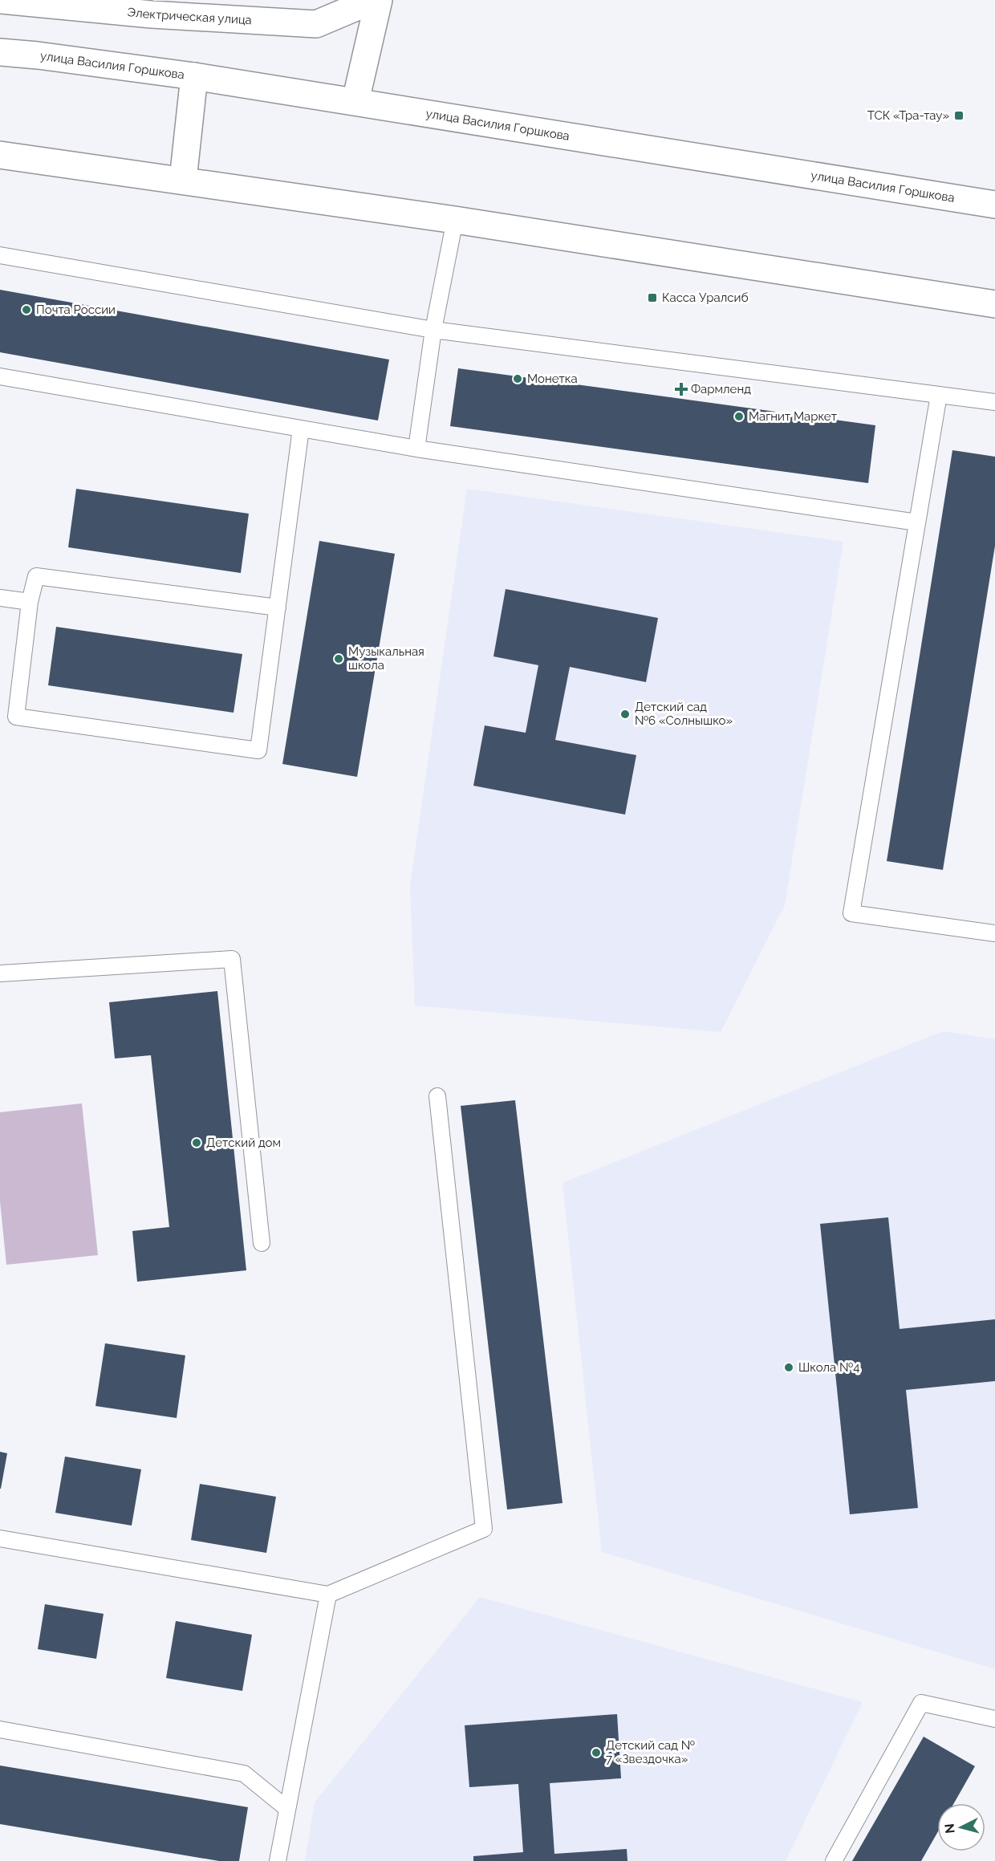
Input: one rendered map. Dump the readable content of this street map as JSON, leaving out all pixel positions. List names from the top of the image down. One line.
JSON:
{"streets":{"main road":["Электрическая улица","улица Василия Горшкова"]},"places":{"transit":["ТСК «Тра-тау»","Касса Уралсиб"],"other":["Почта России","Монетка","Магнит Маркет","Музыкальная школа","Детский сад №6 «Солнышко»","Детский дом","Школа №4","Детский сад № 7 «Звездочка»"],"health":["Фармленд"]},"north":"left"}
